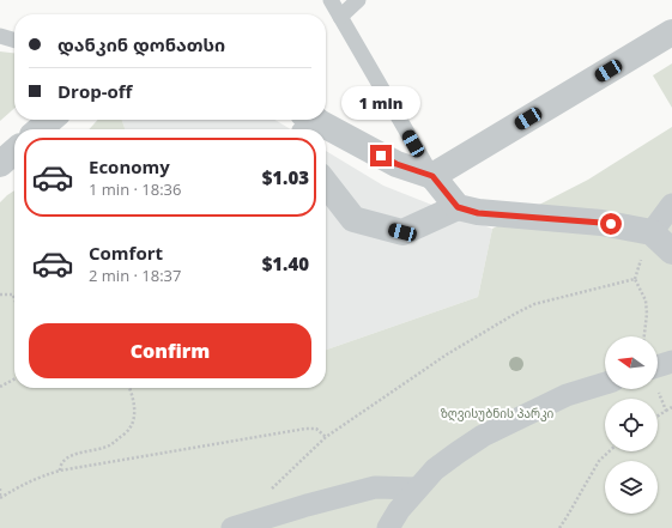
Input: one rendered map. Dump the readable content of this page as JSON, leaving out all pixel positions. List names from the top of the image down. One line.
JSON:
{"parks":["ზღვისუბნის პარკი"],"north":"left","page":{"banner":["დანკინ დონათსი","Drop-off"],"bubble":"1 min","list":[{"name":"Economy","note":"1 min · 18:36","value":"$1.03"},{"name":"Comfort","note":"2 min · 18:37","value":"$1.40"}],"buttons":"Confirm"}}
